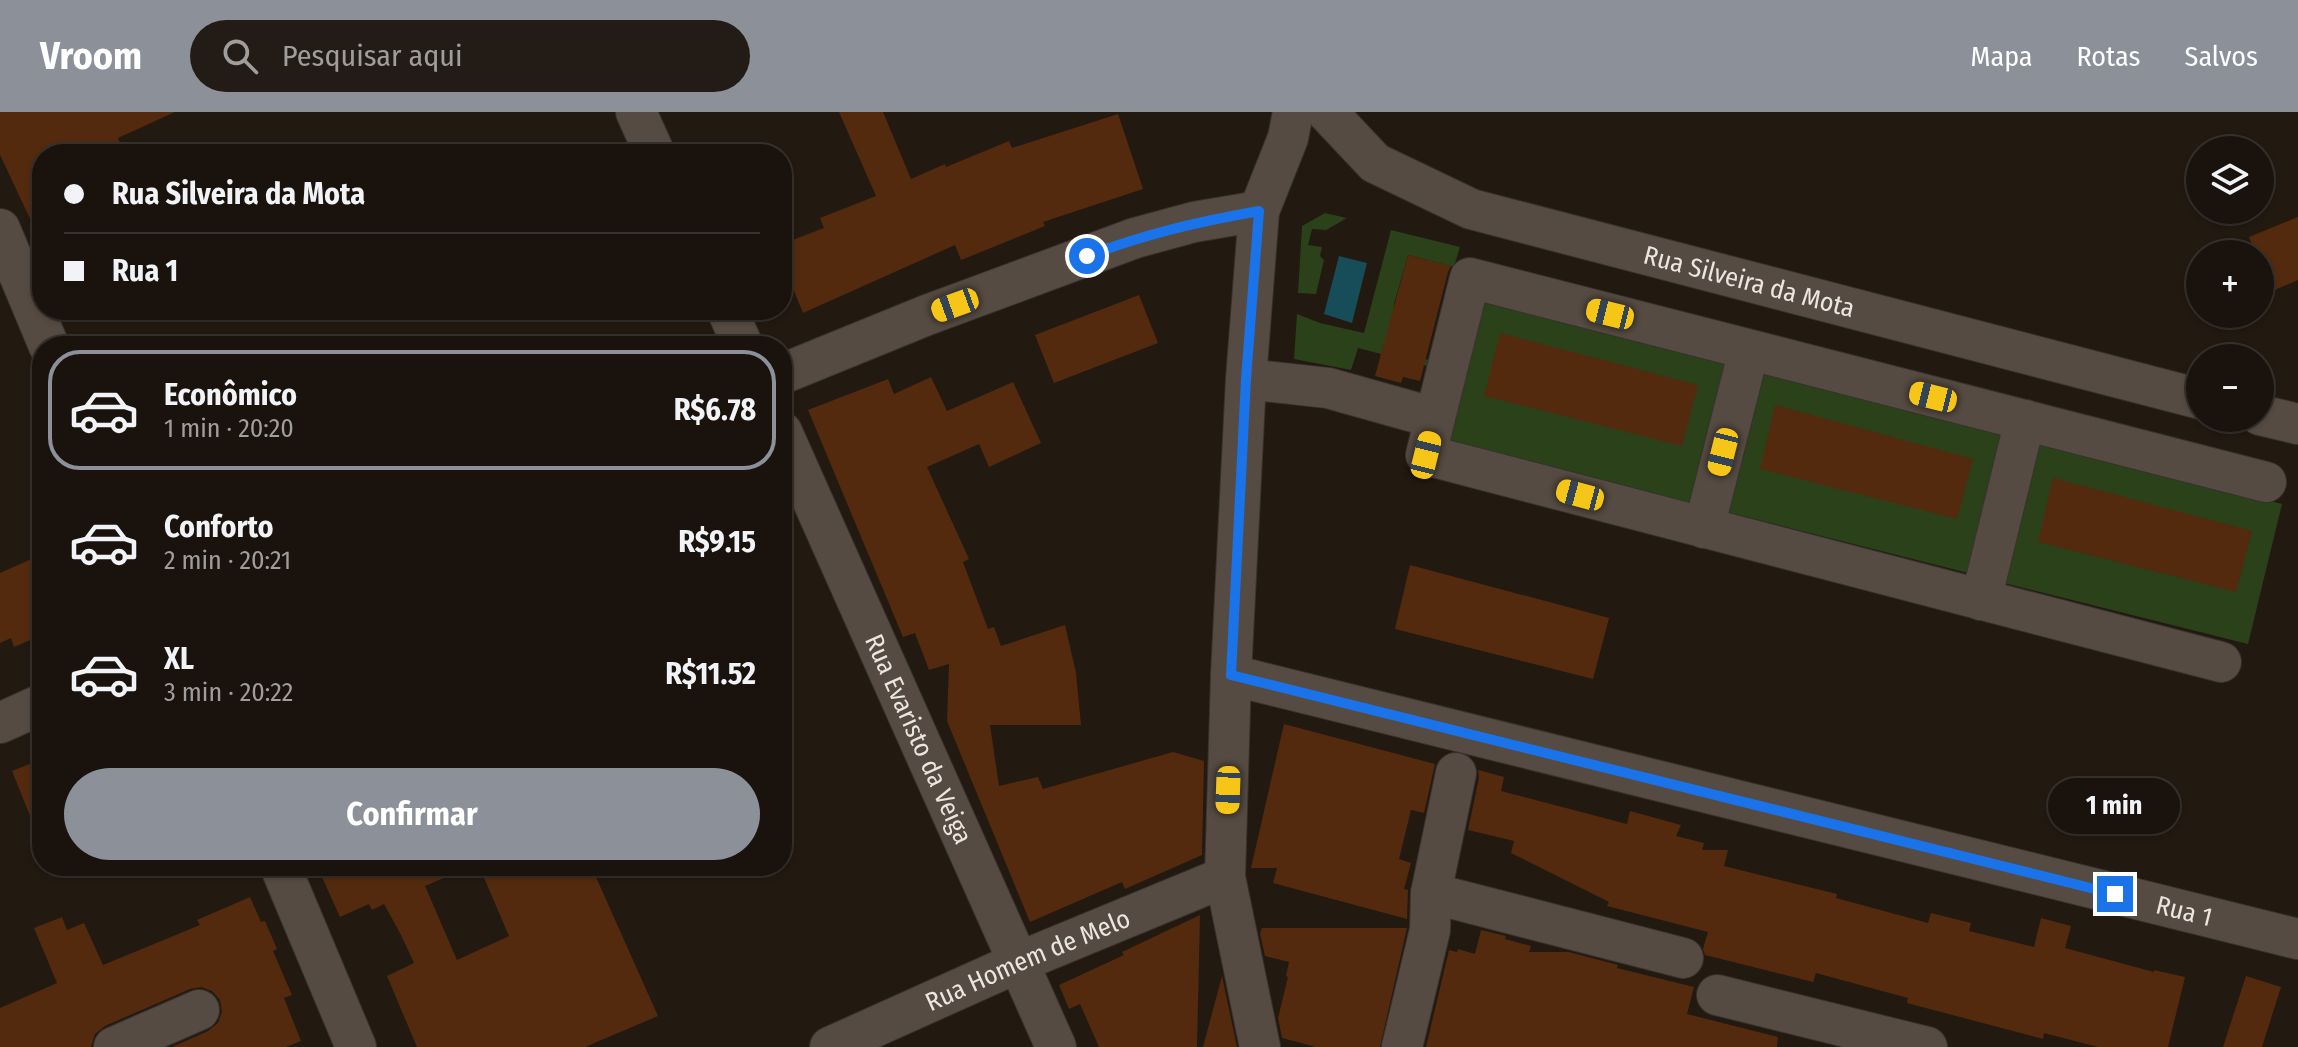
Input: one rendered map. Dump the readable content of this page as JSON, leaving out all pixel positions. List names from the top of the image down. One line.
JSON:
{"streets":{"street":["Rua Silveira da Mota","Rua Evaristo da Veiga","Rua 1","Rua Homem de Melo"]},"crossings":[["Rua Evaristo da Veiga","Rua Homem de Melo"]],"page":{"header":"Vroom","search":"Pesquisar aqui","nav":["Mapa","Rotas","Salvos"],"map_buttons":["+","−"],"banner":["Rua Silveira da Mota","Rua 1"],"list":[{"name":"Econômico","note":"1 min · 20:20","value":"R$6.78"},{"name":"Conforto","note":"2 min · 20:21","value":"R$9.15"},{"name":"XL","note":"3 min · 20:22","value":"R$11.52"}],"buttons":"Confirmar","bubble":"1 min"}}
